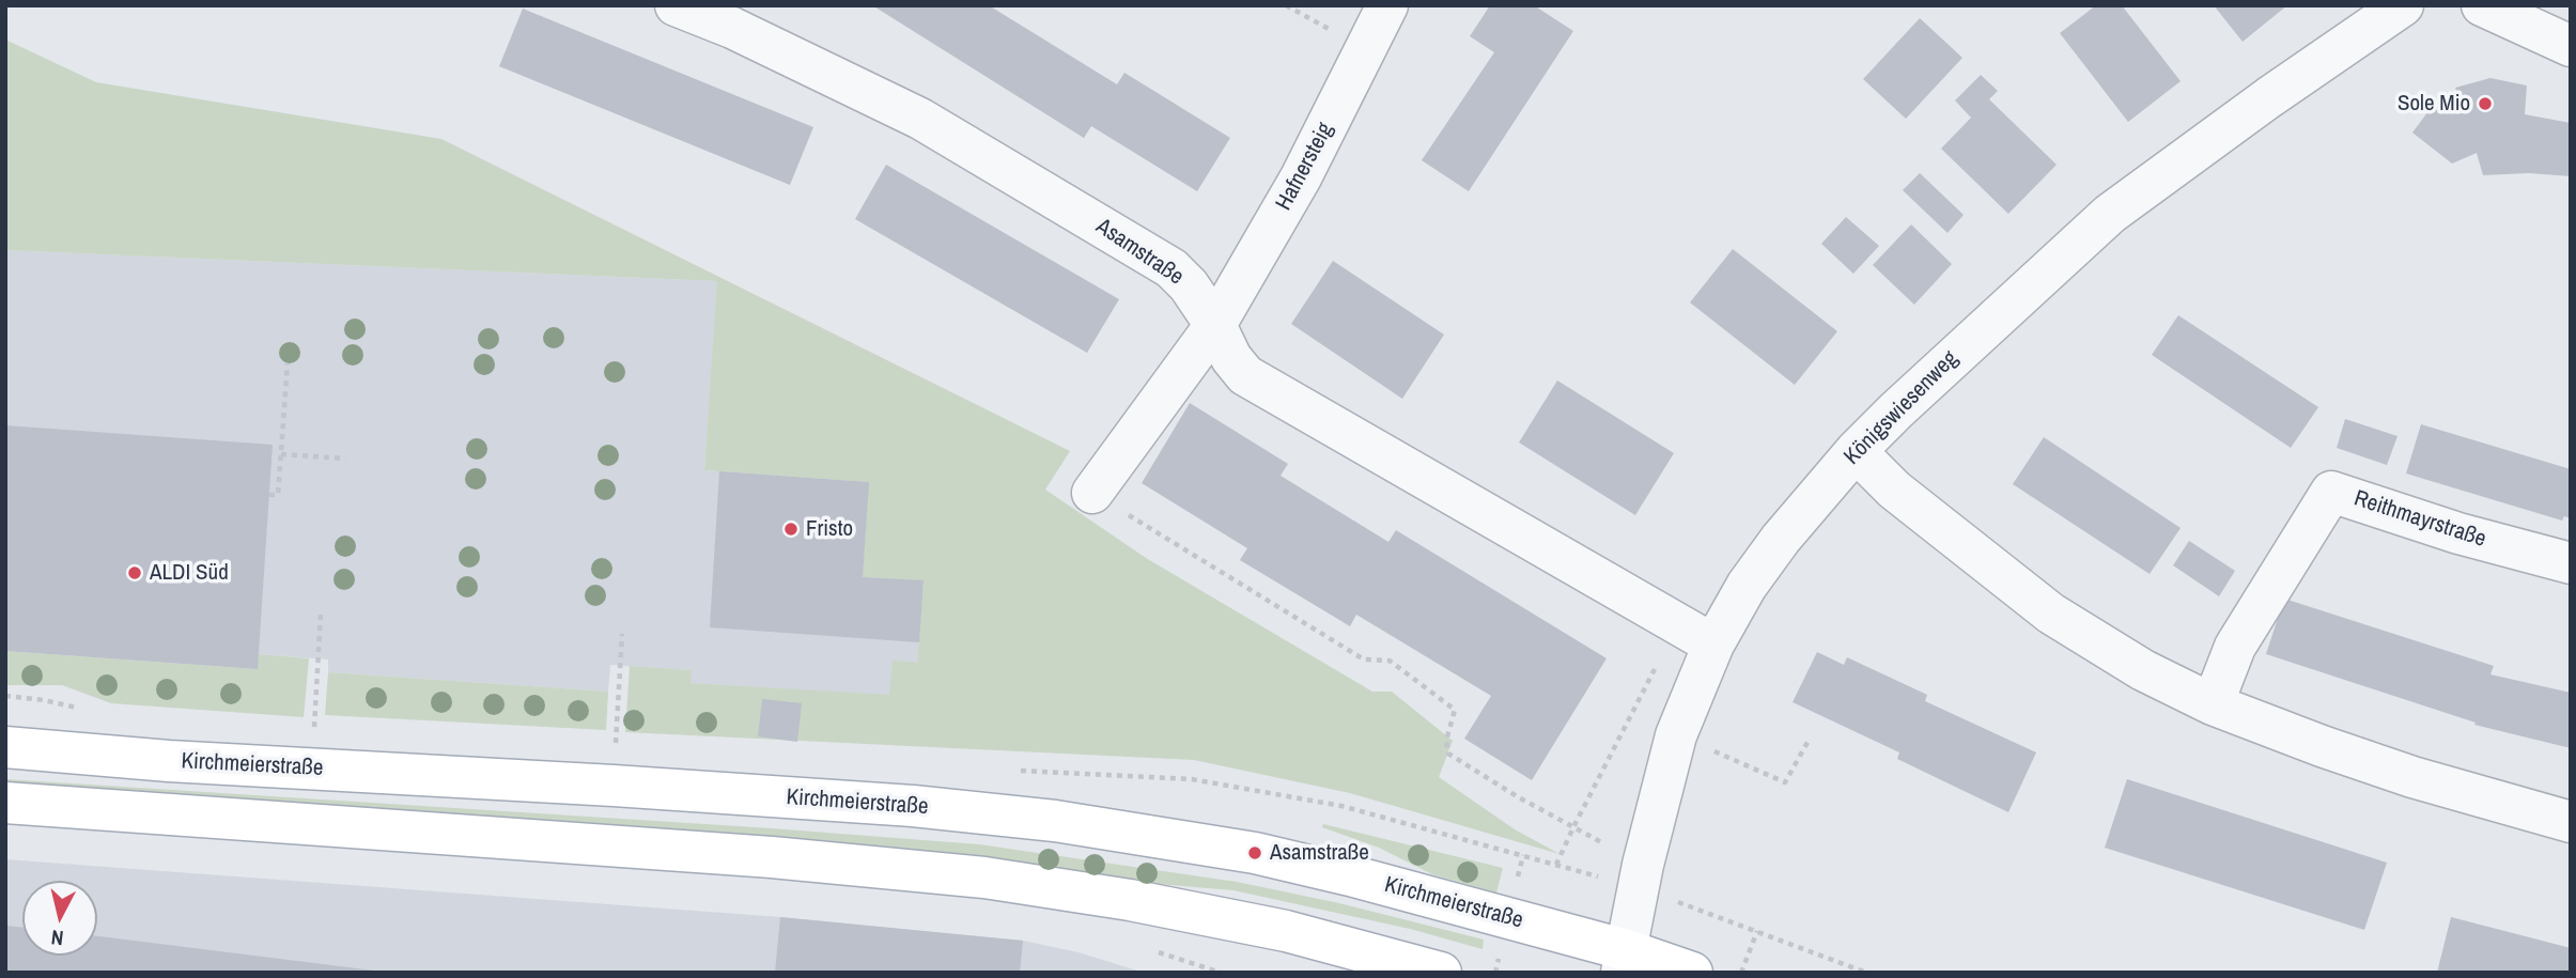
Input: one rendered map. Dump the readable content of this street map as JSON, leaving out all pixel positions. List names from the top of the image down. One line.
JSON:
{"streets":{"main road":["Kirchmeierstraße"],"street":["Hafnersteig","Asamstraße","Königswiesenweg","Reithmayrstraße"]},"crossings":[["Hafnersteig","Asamstraße"],["Asamstraße","Königswiesenweg"],["Königswiesenweg","Kirchmeierstraße"]],"places":["Sole Mio","Fristo","ALDI Süd","Asamstraße"],"north":"bottom"}
